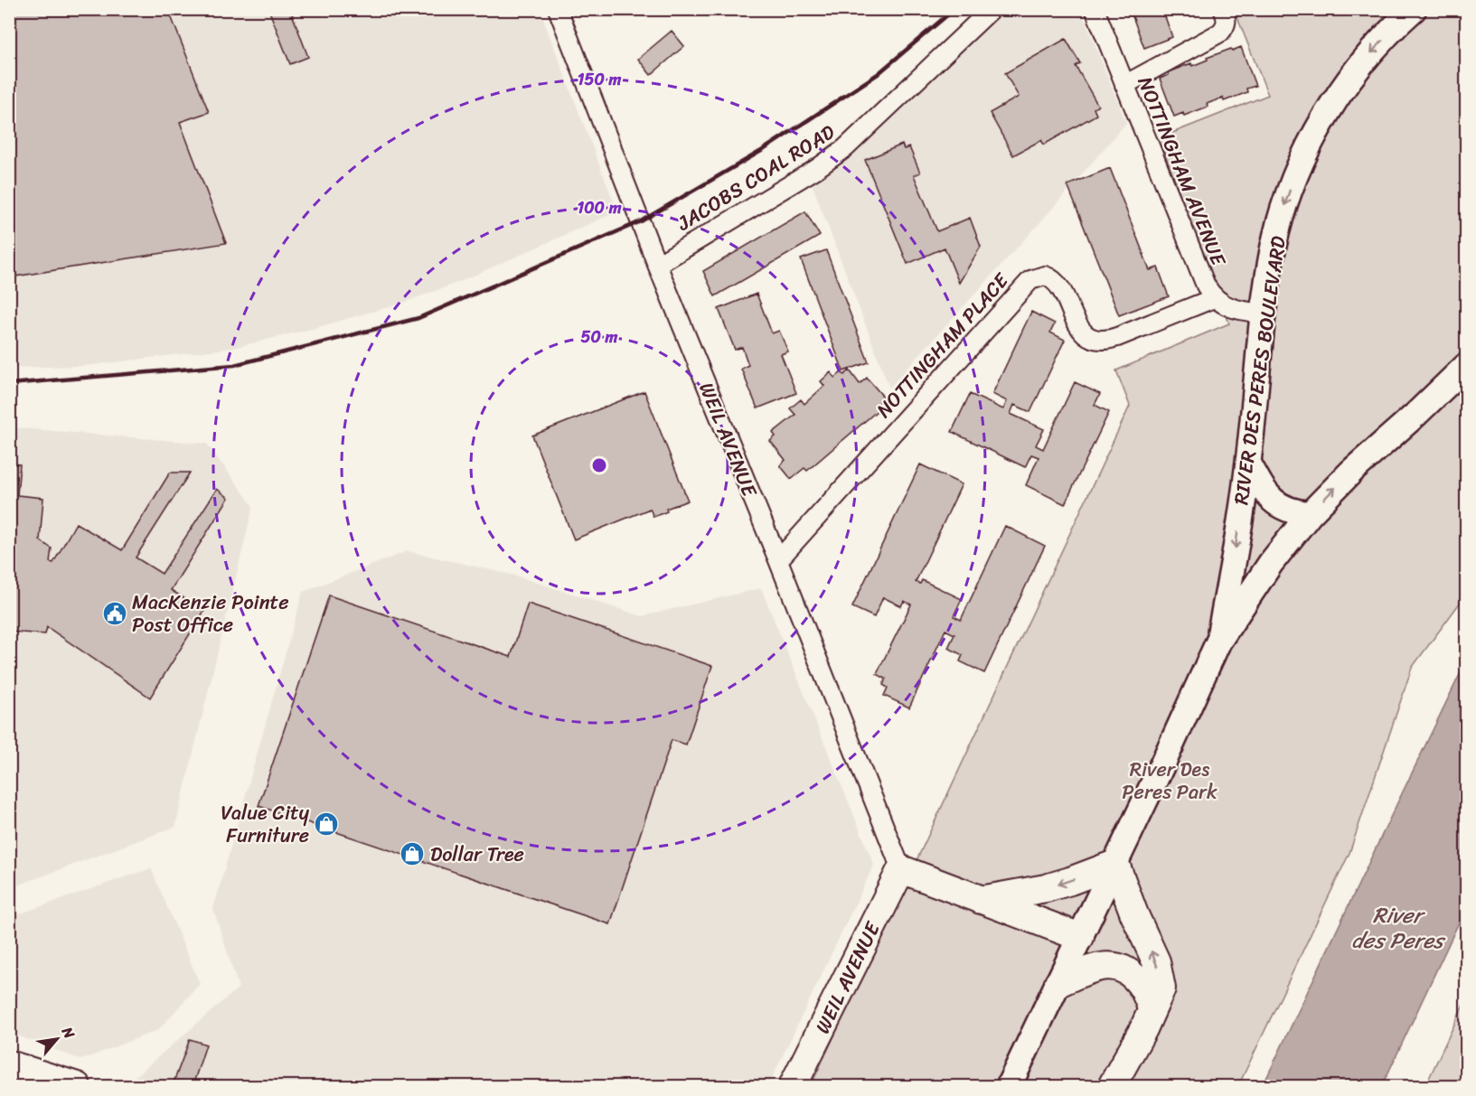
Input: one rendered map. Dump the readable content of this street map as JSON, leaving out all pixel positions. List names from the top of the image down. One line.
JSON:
{"streets":{"main road":["RIVER DES PERES BOULEVARD","WEIL AVENUE"],"street":["NOTTINGHAM AVENUE","JACOBS COAL ROAD","NOTTINGHAM PLACE"]},"crossings":[["NOTTINGHAM AVENUE","NOTTINGHAM PLACE"],["NOTTINGHAM AVENUE","RIVER DES PERES BOULEVARD"],["JACOBS COAL ROAD","WEIL AVENUE"],["NOTTINGHAM PLACE","WEIL AVENUE"]],"water":["River des Peres"],"parks":["River Des Peres Park"],"places":{"public building":["MacKenzie Pointe Post Office"],"shop":["Value City Furniture","Dollar Tree"]},"north":"top right","rings":["150 m","100 m","50 m"]}
